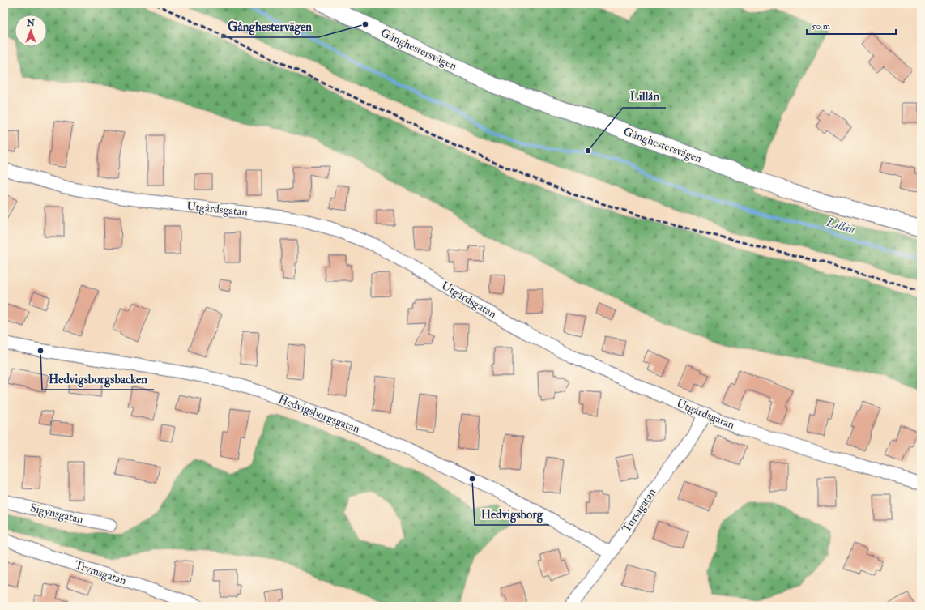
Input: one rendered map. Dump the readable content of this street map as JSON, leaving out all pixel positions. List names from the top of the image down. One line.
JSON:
{"streets":{"street":["Gånghestersvägen","Utgårdsgatan","Hedvigsborgsgatan","Tursagatan","Sigynsgatan","Trymsgatan"]},"crossings":[["Utgårdsgatan","Tursagatan"],["Hedvigsborgsgatan","Tursagatan"]],"water":["Lillån"],"places":["Gånghestervägen","Lillån","Hedvigsborgsbacken","Hedvigsborg"],"scale_bar":"50 m","north":"top"}
